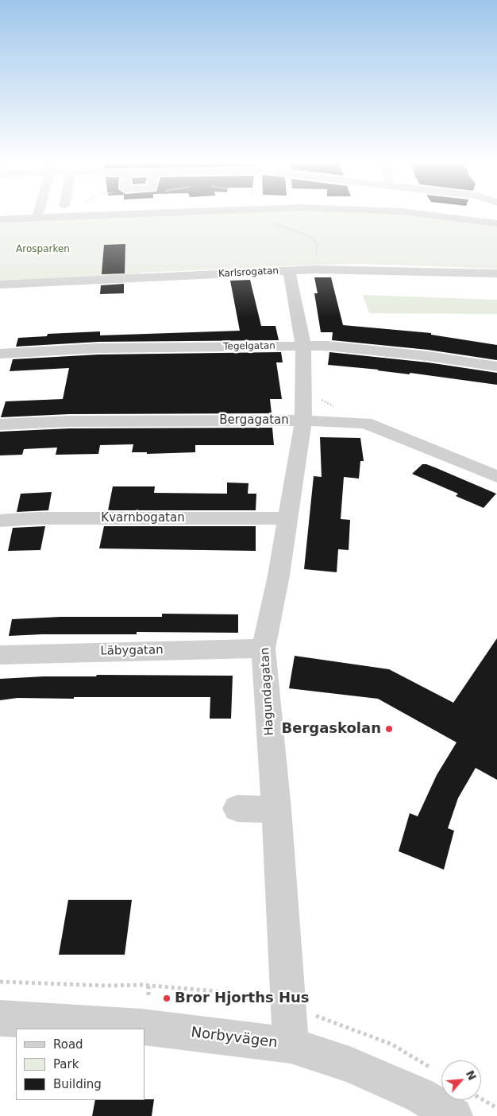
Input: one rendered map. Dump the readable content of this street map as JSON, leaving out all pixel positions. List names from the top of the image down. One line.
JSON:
{"streets":{"street":["Karlsrogatan","Tegelgatan","Bergagatan","Kvarnbogatan","Läbygatan","Hagundagatan","Norbyvägen"]},"crossings":[["Karlsrogatan","Hagundagatan"],["Tegelgatan","Hagundagatan"],["Bergagatan","Hagundagatan"],["Kvarnbogatan","Hagundagatan"],["Läbygatan","Hagundagatan"],["Hagundagatan","Norbyvägen"]],"parks":["Arosparken"],"places":["Bergaskolan","Bror Hjorths Hus"],"legend":["Road","Park","Building"],"north":"top right"}
